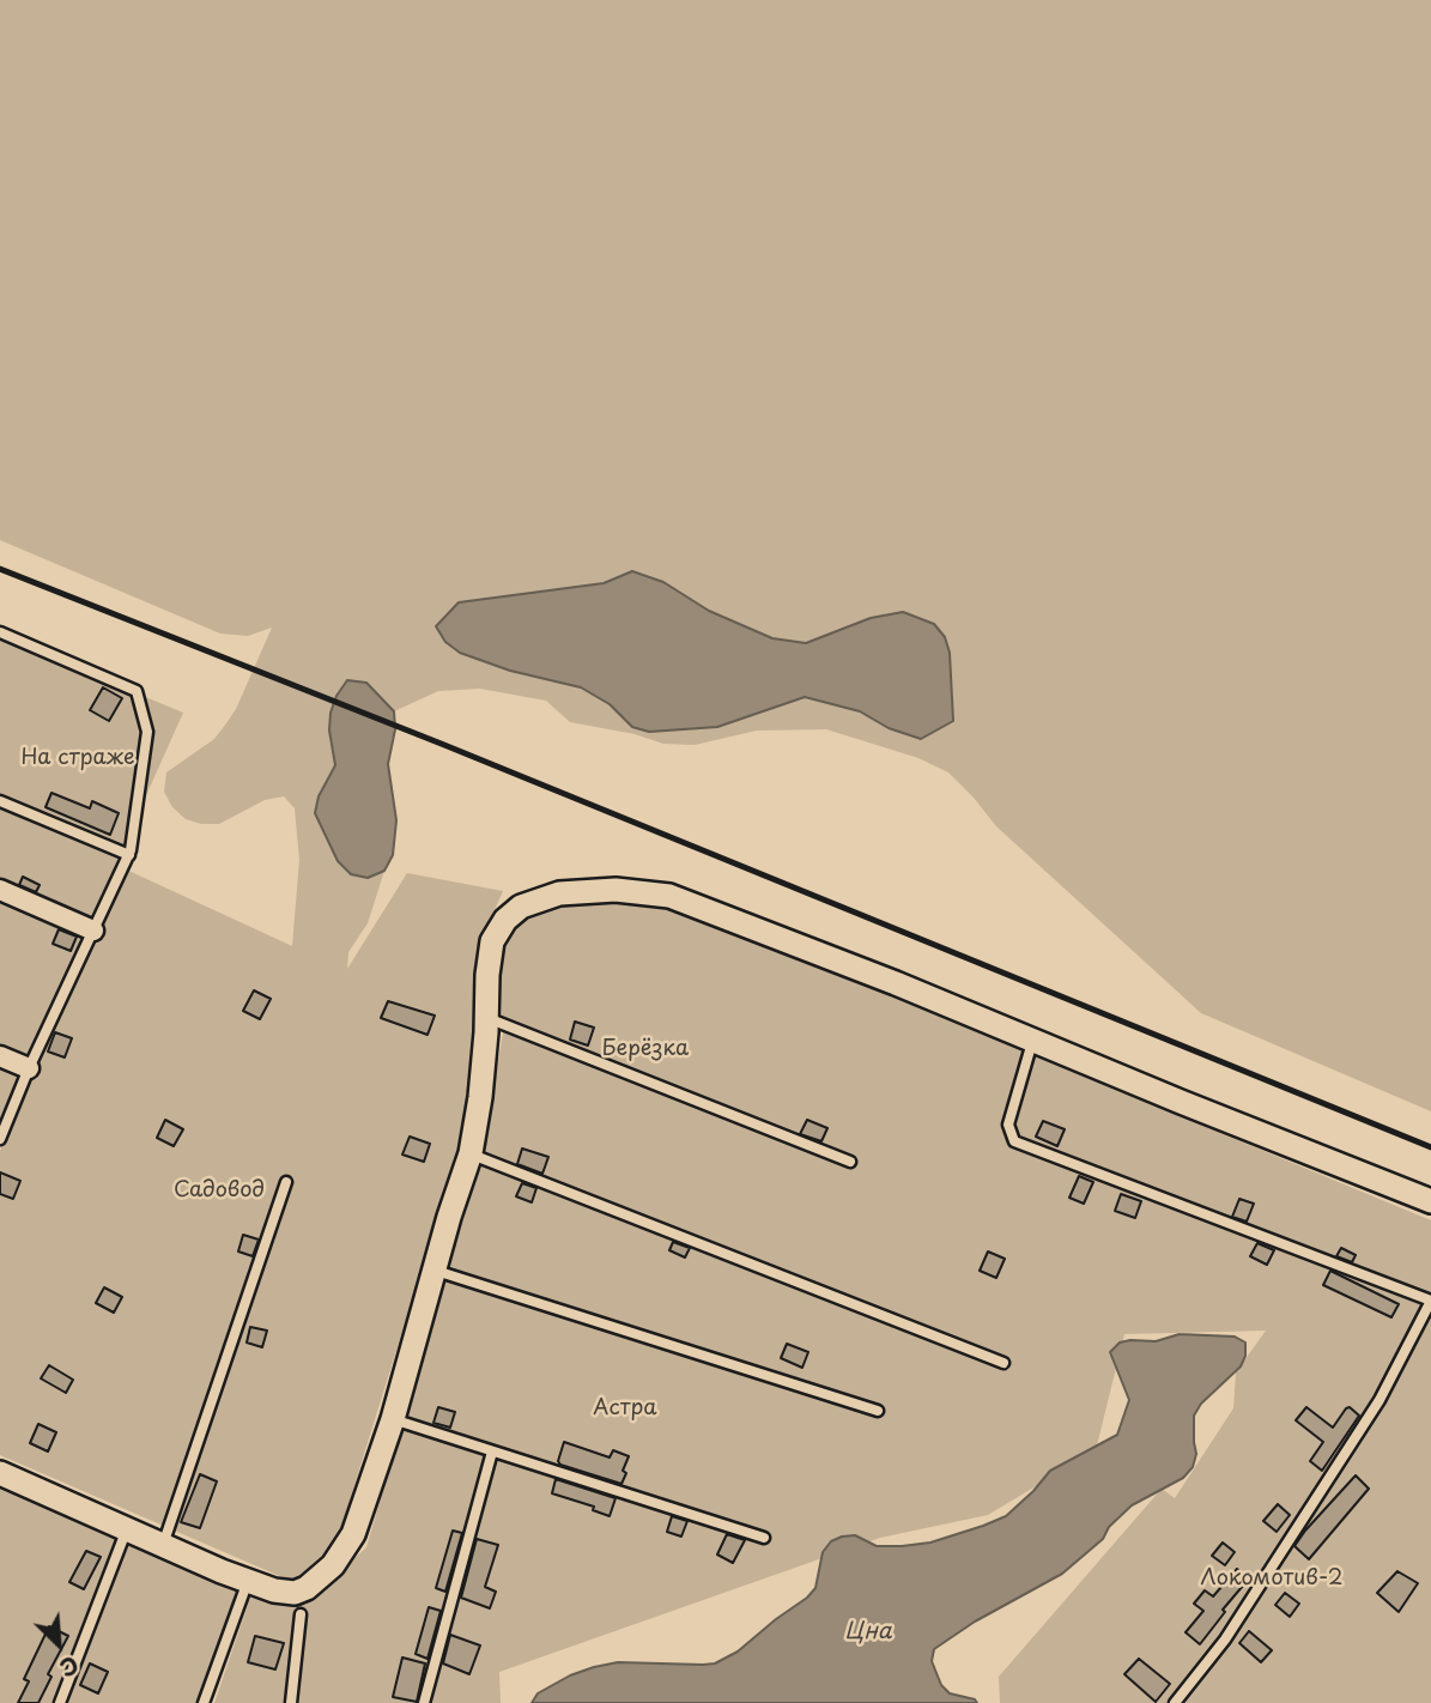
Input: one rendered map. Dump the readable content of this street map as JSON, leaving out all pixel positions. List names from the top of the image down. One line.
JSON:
{"water":["Цна"],"parks":["На страже","Берёзка","Садовод","Астра","Локомотив-2"],"north":"bottom right"}
